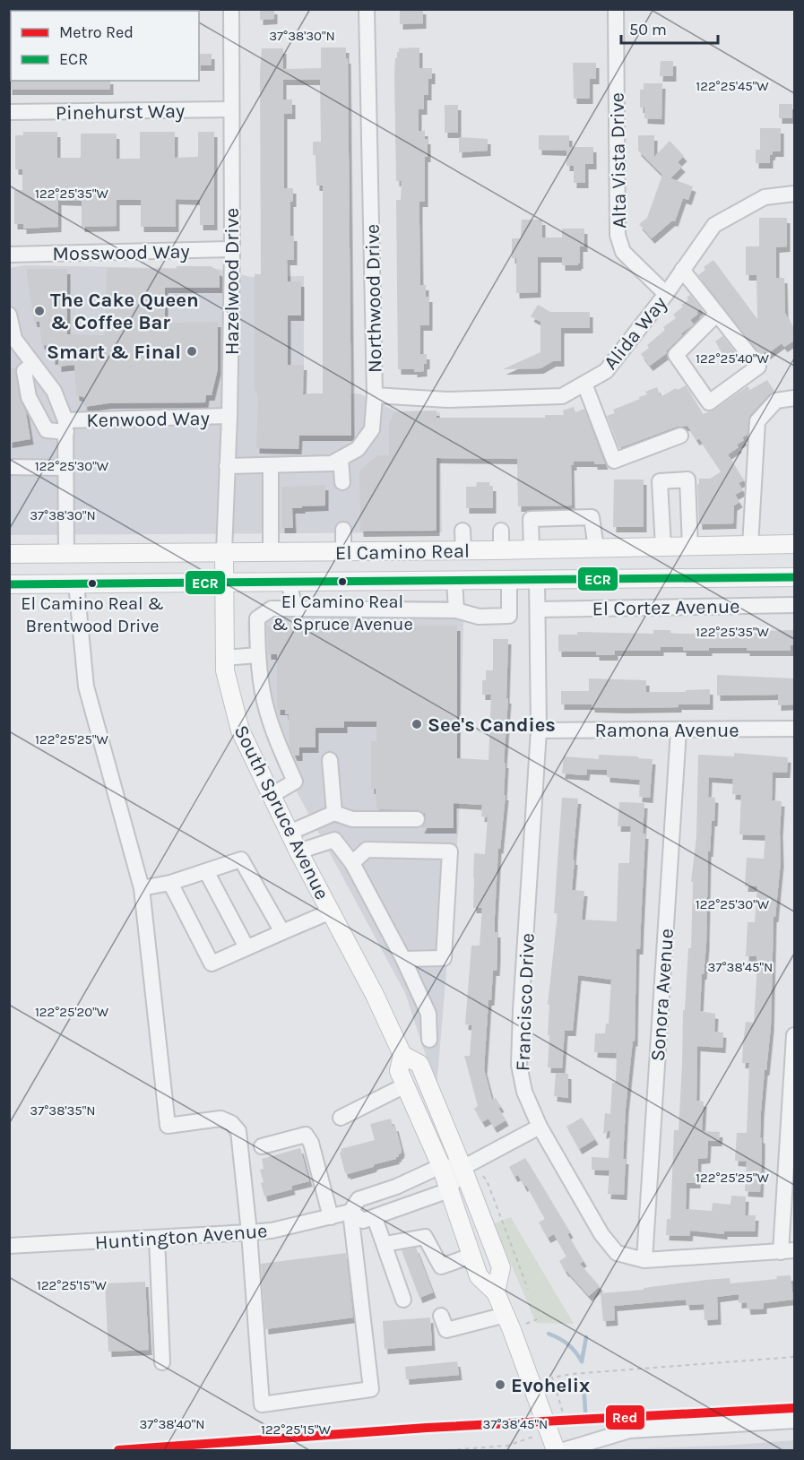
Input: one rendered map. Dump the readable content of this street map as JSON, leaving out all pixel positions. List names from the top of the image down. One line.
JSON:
{"streets":{"main road":["El Camino Real","South Spruce Avenue"],"street":["Pinehurst Way","Alta Vista Drive","Mosswood Way","Hazelwood Drive","Northwood Drive","Alida Way","Kenwood Way","El Cortez Avenue","Ramona Avenue","Sonora Avenue","Francisco Drive","Huntington Avenue"]},"crossings":[["Pinehurst Way","Hazelwood Drive"],["Alta Vista Drive","Alida Way"],["Mosswood Way","Hazelwood Drive"],["Hazelwood Drive","Northwood Drive"],["Hazelwood Drive","Kenwood Way"],["Hazelwood Drive","El Camino Real"],["Hazelwood Drive","South Spruce Avenue"],["Northwood Drive","Alida Way"],["El Camino Real","South Spruce Avenue"],["El Camino Real","Francisco Drive"],["El Cortez Avenue","Francisco Drive"],["Ramona Avenue","Sonora Avenue"],["Ramona Avenue","Francisco Drive"],["South Spruce Avenue","Huntington Avenue"],["Sonora Avenue","Francisco Drive"]],"places":["The Cake Queen & Coffee Bar","Smart & Final","El Camino Real & Spruce Avenue","El Camino Real & Brentwood Drive","See's Candies","Evohelix"],"lines":["transit line ECR","metro line Red"],"legend":["Metro Red","ECR"],"scale_bar":"50 m","coordinates":["37°38'30\"N","122°25'45\"W","122°25'35\"W","122°25'40\"W","122°25'30\"W","122°25'25\"W","37°38'45\"N","122°25'20\"W","37°38'35\"N","122°25'15\"W","37°38'40\"N"]}
